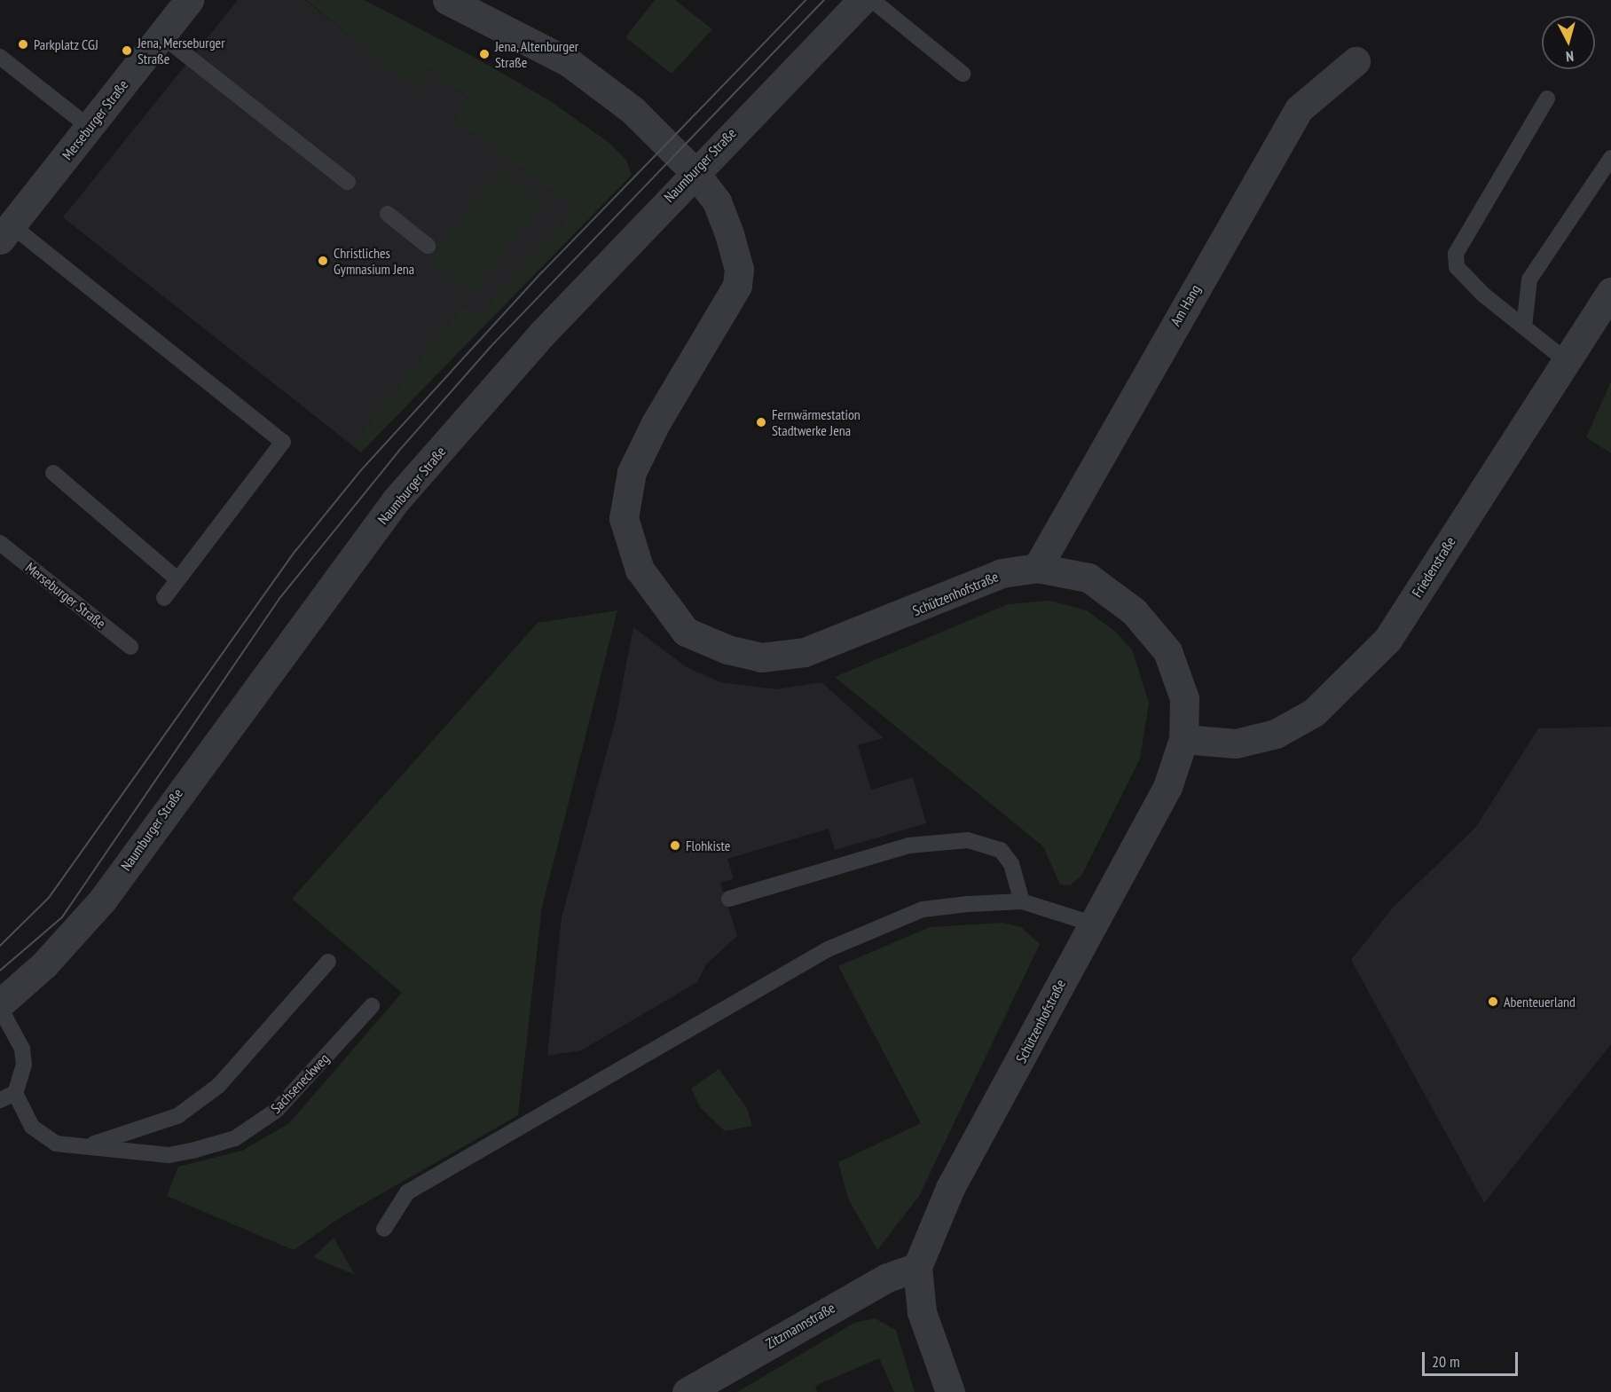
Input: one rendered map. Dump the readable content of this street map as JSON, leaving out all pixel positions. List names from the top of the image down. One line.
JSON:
{"streets":{"street":["Merseburger Straße","Naumburger Straße","Am Hang","Friedenstraße","Schützenhofstraße","Zitzmannstraße"],"lane":["Sachseneckweg"]},"crossings":[["Naumburger Straße","Schützenhofstraße"],["Am Hang","Schützenhofstraße"],["Friedenstraße","Schützenhofstraße"],["Schützenhofstraße","Zitzmannstraße"]],"places":["Parkplatz CGJ","Jena, Merseburger Straße","Jena, Altenburger Straße","Christliches Gymnasium Jena","Fernwärmestation Stadtwerke Jena","Flohkiste","Abenteuerland"],"scale_bar":"20 m","north":"bottom"}
